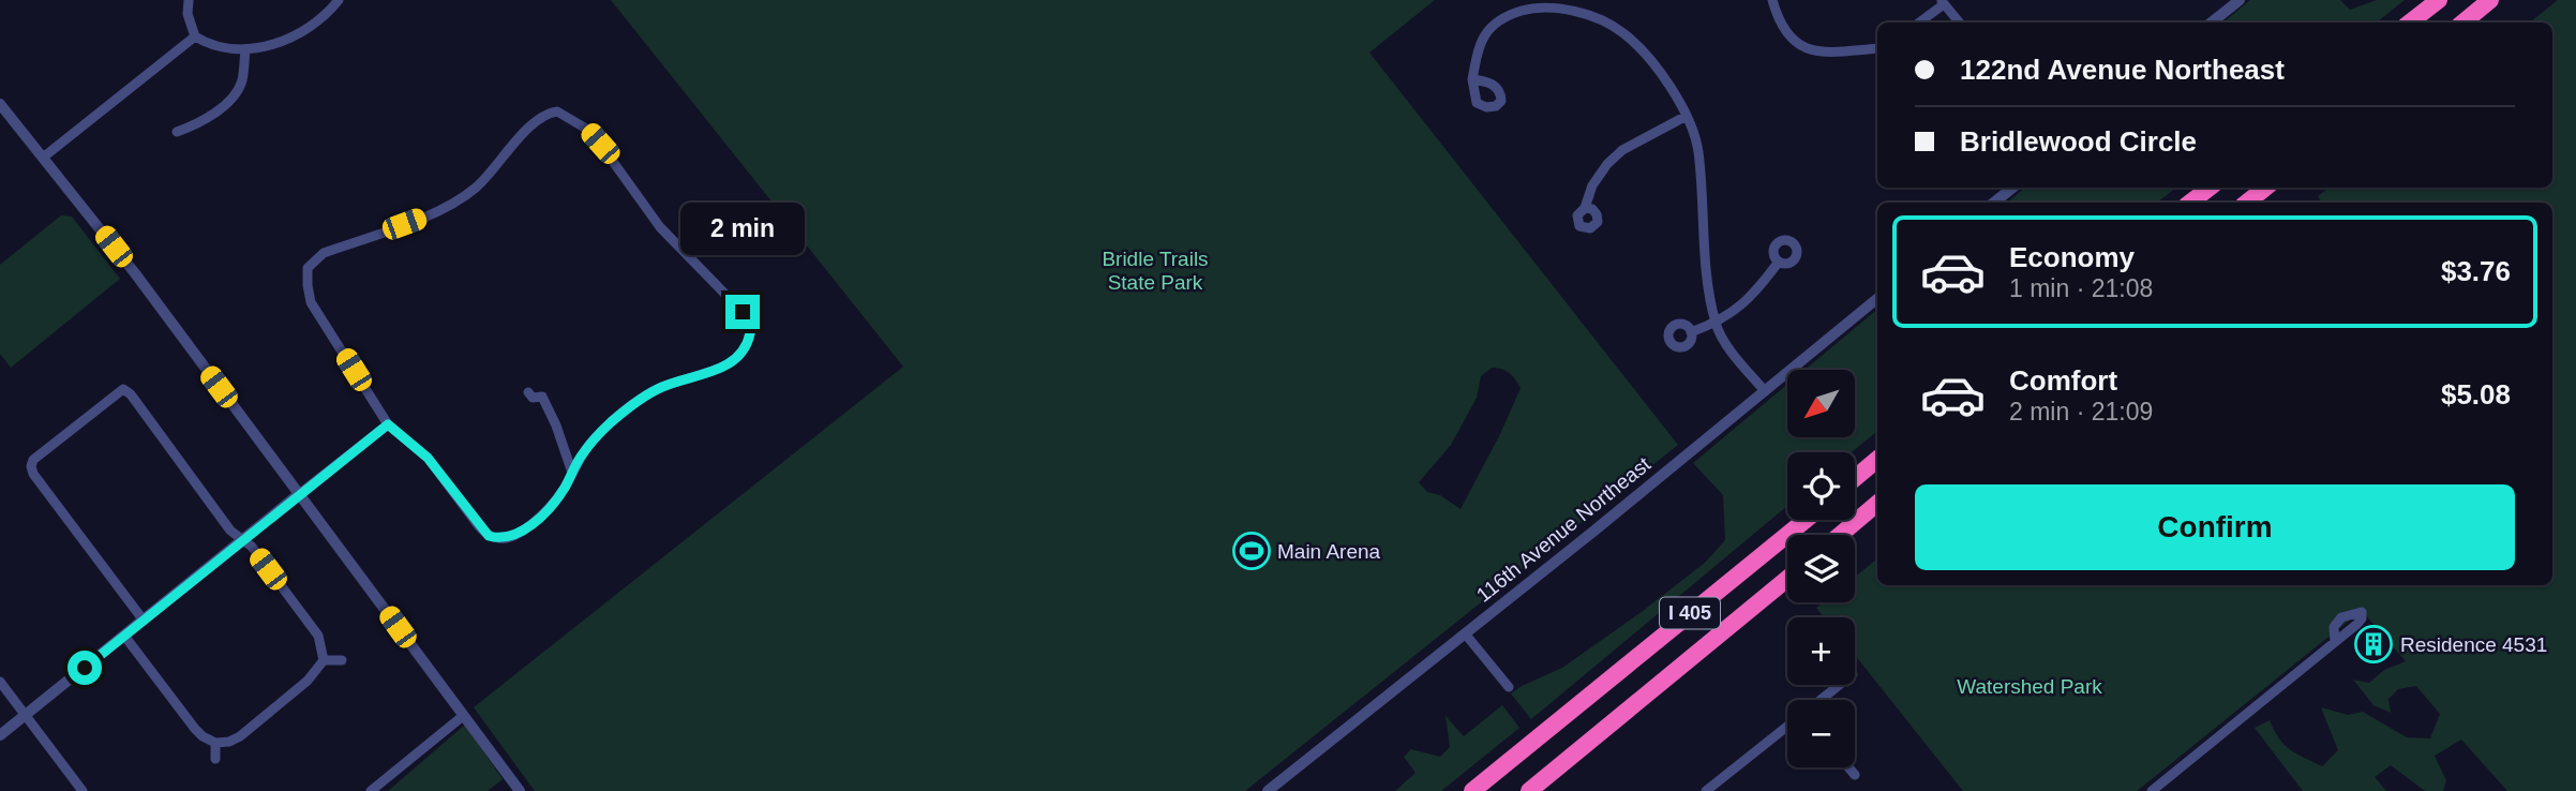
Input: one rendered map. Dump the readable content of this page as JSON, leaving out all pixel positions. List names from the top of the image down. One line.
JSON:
{"streets":{"highway":["I 405"],"street":["116th Avenue Northeast"]},"parks":["Bridle Trails State Park","Watershed Park"],"places":{"sports":["Main Arena"],"building":["Residence 4531"]},"north":"bottom left","page":{"banner":["122nd Avenue Northeast","Bridlewood Circle"],"bubble":"2 min","list":[{"name":"Economy","note":"1 min · 21:08","value":"$3.76"},{"name":"Comfort","note":"2 min · 21:09","value":"$5.08"}],"map_buttons":["+","−"],"buttons":"Confirm"}}
